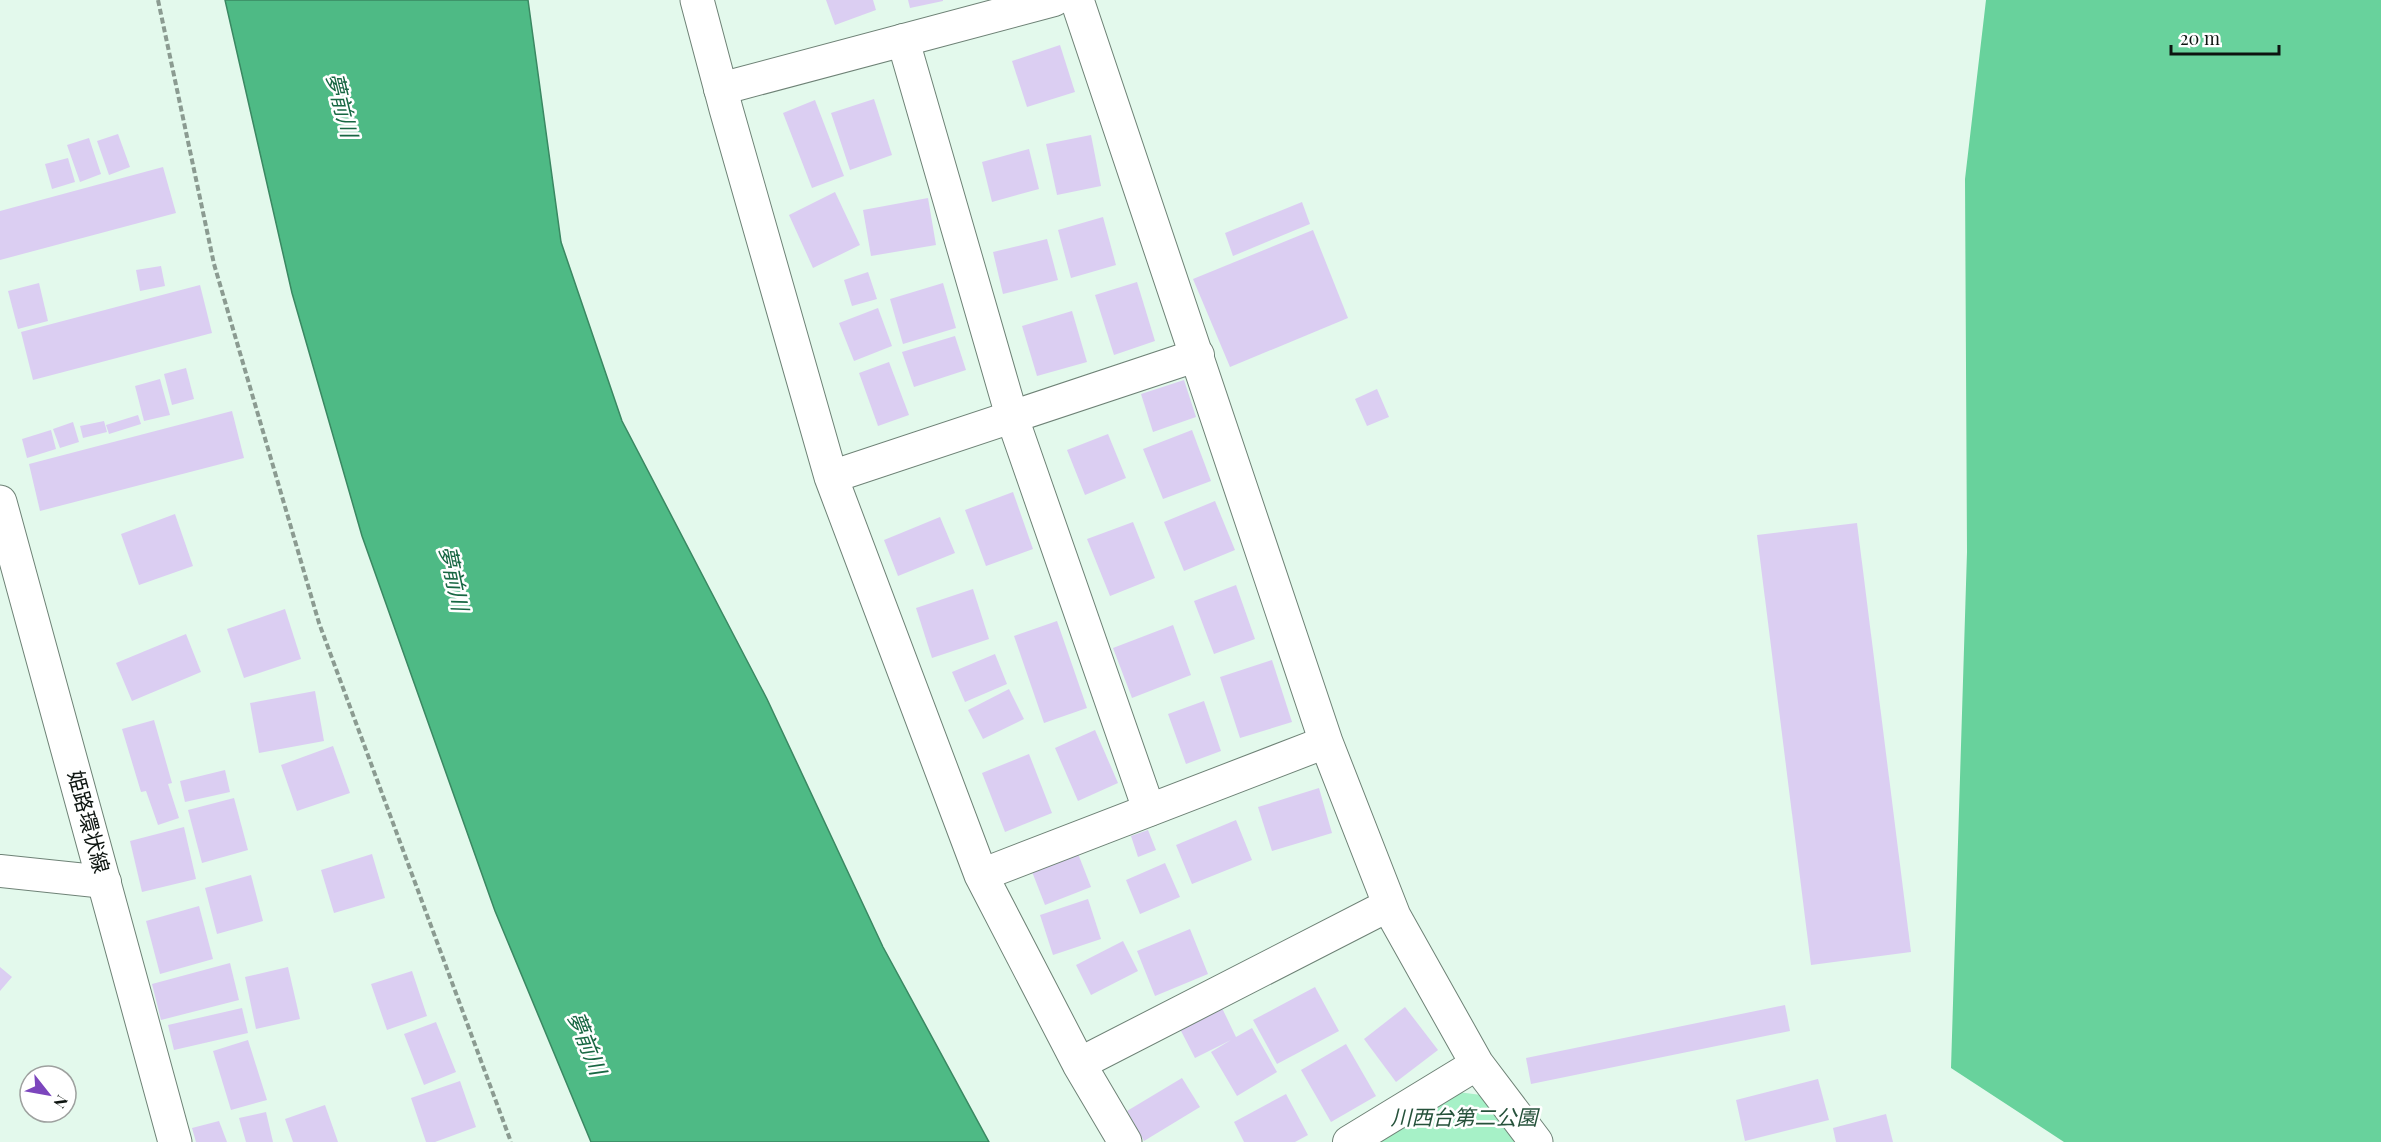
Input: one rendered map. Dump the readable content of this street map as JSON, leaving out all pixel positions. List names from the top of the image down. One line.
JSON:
{"streets":{"street":["姫路環状線"]},"water":["夢前川"],"parks":["川西台第二公園"],"scale_bar":"20 m","north":"bottom right"}
